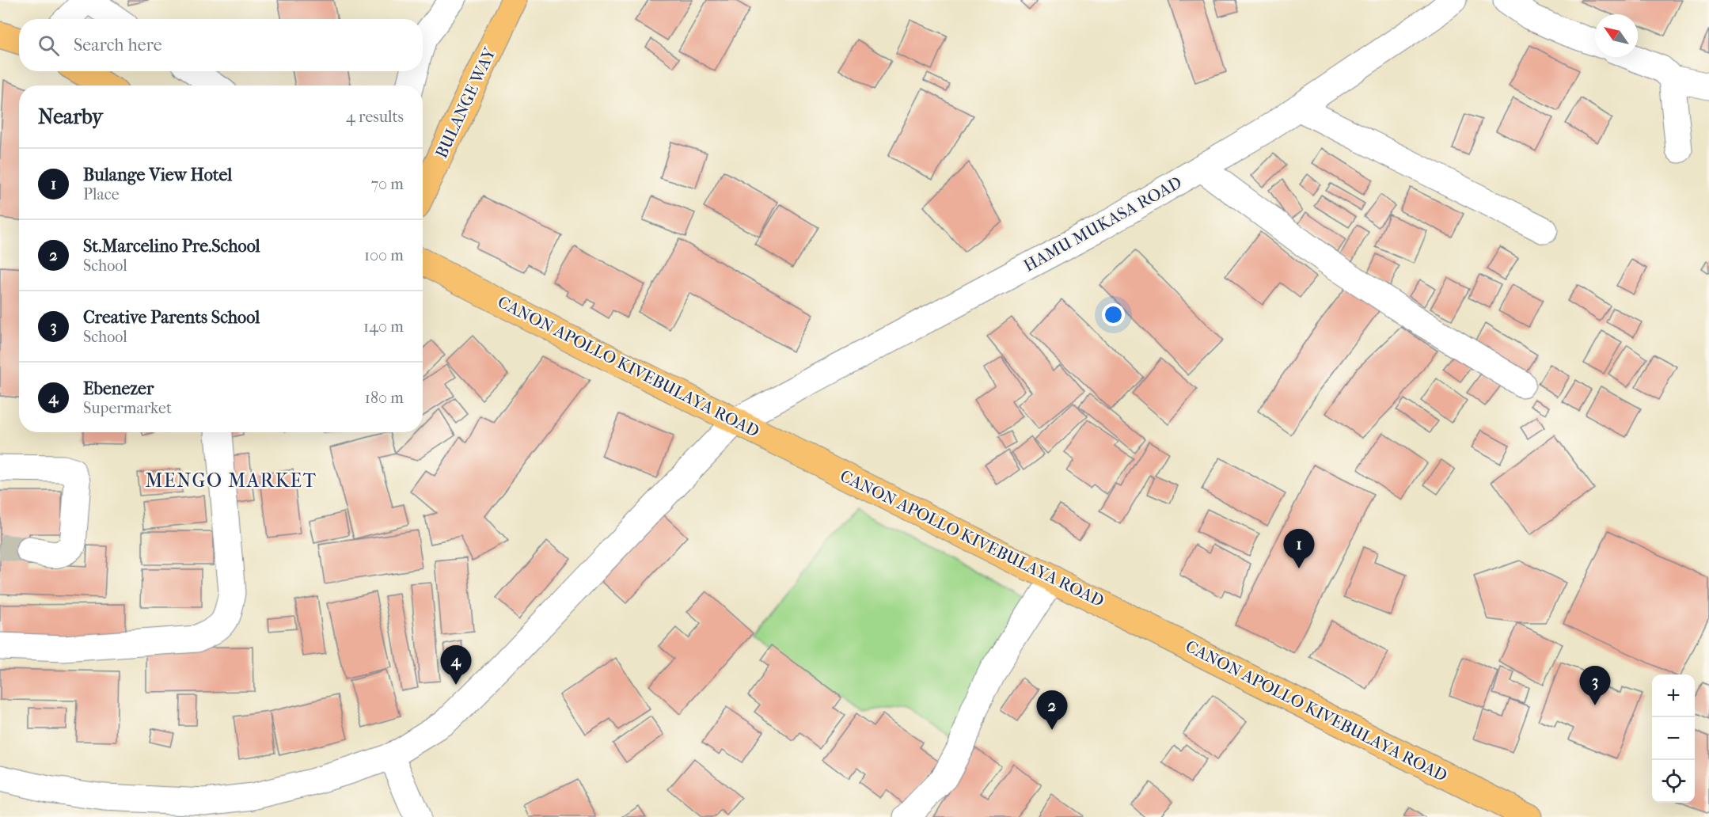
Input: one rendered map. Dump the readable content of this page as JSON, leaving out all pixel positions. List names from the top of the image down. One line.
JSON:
{"streets":{"main road":["BULANGE WAY","CANON APOLLO KIVEBULAYA ROAD"],"street":["HAMU MUKASA ROAD"]},"crossings":[["HAMU MUKASA ROAD","CANON APOLLO KIVEBULAYA ROAD"]],"districts":["MENGO MARKET"],"north":"top left","page":{"search":"Search here","heading":["Nearby","4 results"],"list":[{"mark":"1","name":"Bulange View Hotel","note":"Place","value":"70 m"},{"mark":"2","name":"St.Marcelino Pre.School","note":"School","value":"100 m"},{"mark":"3","name":"Creative Parents School","note":"School","value":"140 m"},{"mark":"4","name":"Ebenezer","note":"Supermarket","value":"180 m"}],"pins":["1","4","3","2"],"map_buttons":["+","−"]}}
